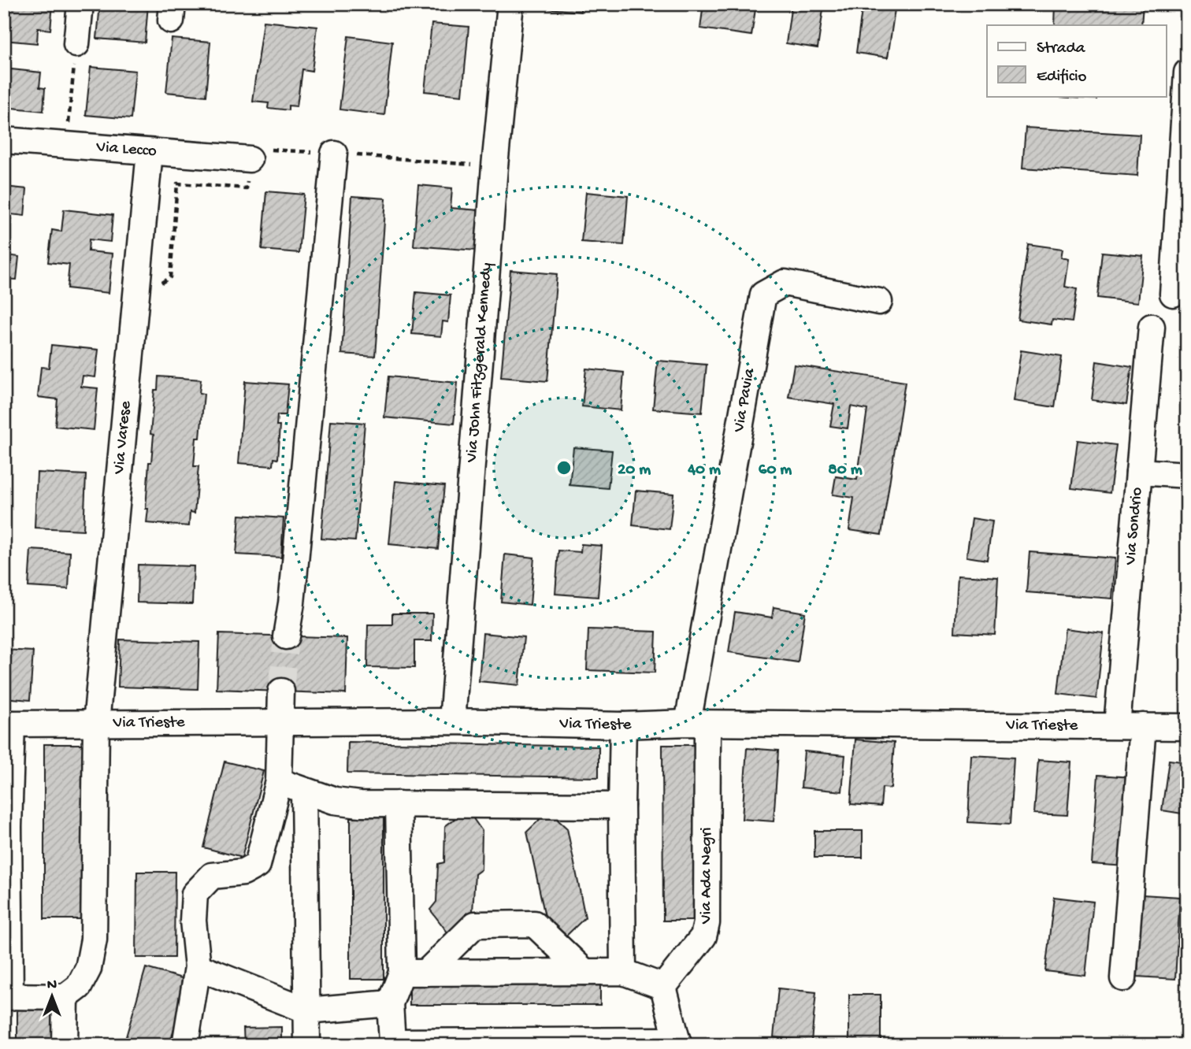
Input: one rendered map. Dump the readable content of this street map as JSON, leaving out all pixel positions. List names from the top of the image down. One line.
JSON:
{"streets":{"street":["Via Lecco","Via John Fitzgerald Kennedy","Via Pavia","Via Varese","Via Sondrio","Via Trieste","Via Ada Negri"]},"crossings":[["Via Lecco","Via Varese"],["Via John Fitzgerald Kennedy","Via Trieste"],["Via Pavia","Via Trieste"],["Via Pavia","Via Ada Negri"],["Via Varese","Via Trieste"],["Via Sondrio","Via Trieste"],["Via Trieste","Via Ada Negri"]],"legend":["Strada","Edificio"],"north":"top","rings":["20 m","40 m","60 m","80 m"]}
